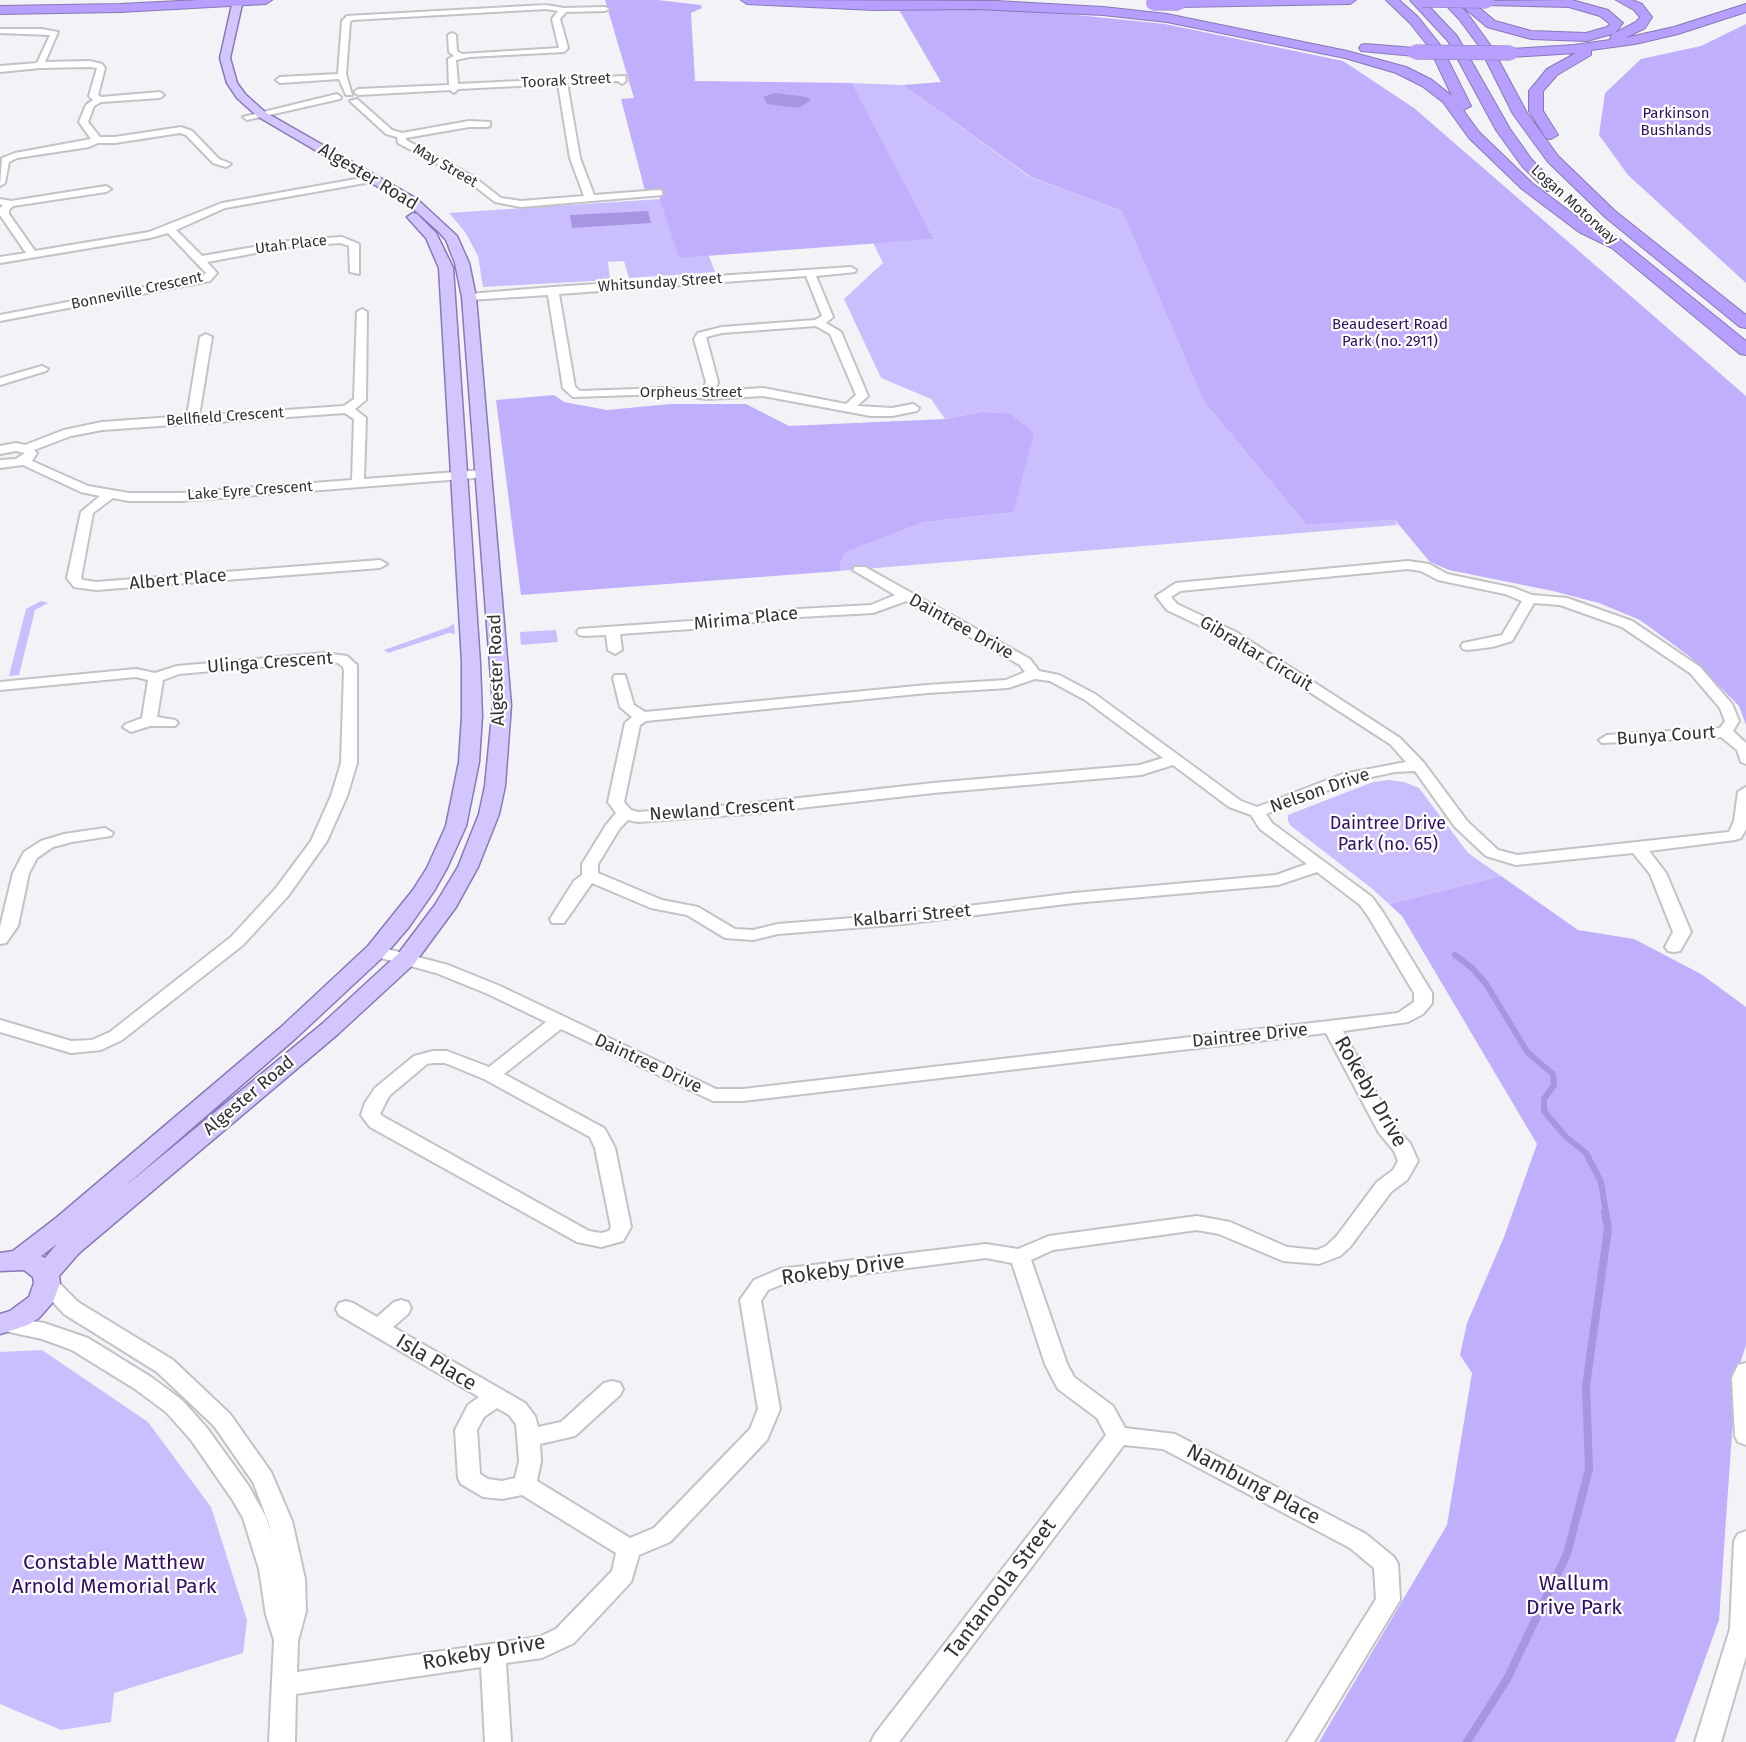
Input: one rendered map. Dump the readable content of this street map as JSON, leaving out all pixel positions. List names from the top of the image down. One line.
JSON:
{"streets":{"highway":["Logan Motorway"],"main road":["Algester Road"],"street":["Toorak Street","May Street","Utah Place","Whitsunday Street","Bonneville Crescent","Orpheus Street","Bellfield Crescent","Lake Eyre Crescent","Albert Place","Mirima Place","Daintree Drive","Gibraltar Circuit","Ulinga Crescent","Bunya Court","Nelson Drive","Newland Crescent","Kalbarri Street","Rokeby Drive","Isla Place","Nambung Place","Tantanoola Street"]},"crossings":[["Toorak Street","May Street"],["Toorak Street","Algester Road"],["Algester Road","Whitsunday Street"],["Algester Road","Lake Eyre Crescent"],["Algester Road","Daintree Drive"],["Utah Place","Bonneville Crescent"],["Whitsunday Street","Orpheus Street"],["Bellfield Crescent","Lake Eyre Crescent"],["Lake Eyre Crescent","Albert Place"],["Mirima Place","Daintree Drive"],["Daintree Drive","Nelson Drive"],["Daintree Drive","Newland Crescent"],["Daintree Drive","Kalbarri Street"],["Daintree Drive","Rokeby Drive"],["Gibraltar Circuit","Bunya Court"],["Gibraltar Circuit","Nelson Drive"],["Nambung Place","Tantanoola Street"]],"parks":["Parkinson Bushlands","Beaudesert Road Park (no. 2911)","Daintree Drive Park (no. 65)","Constable Matthew Arnold Memorial Park","Wallum Drive Park"]}
